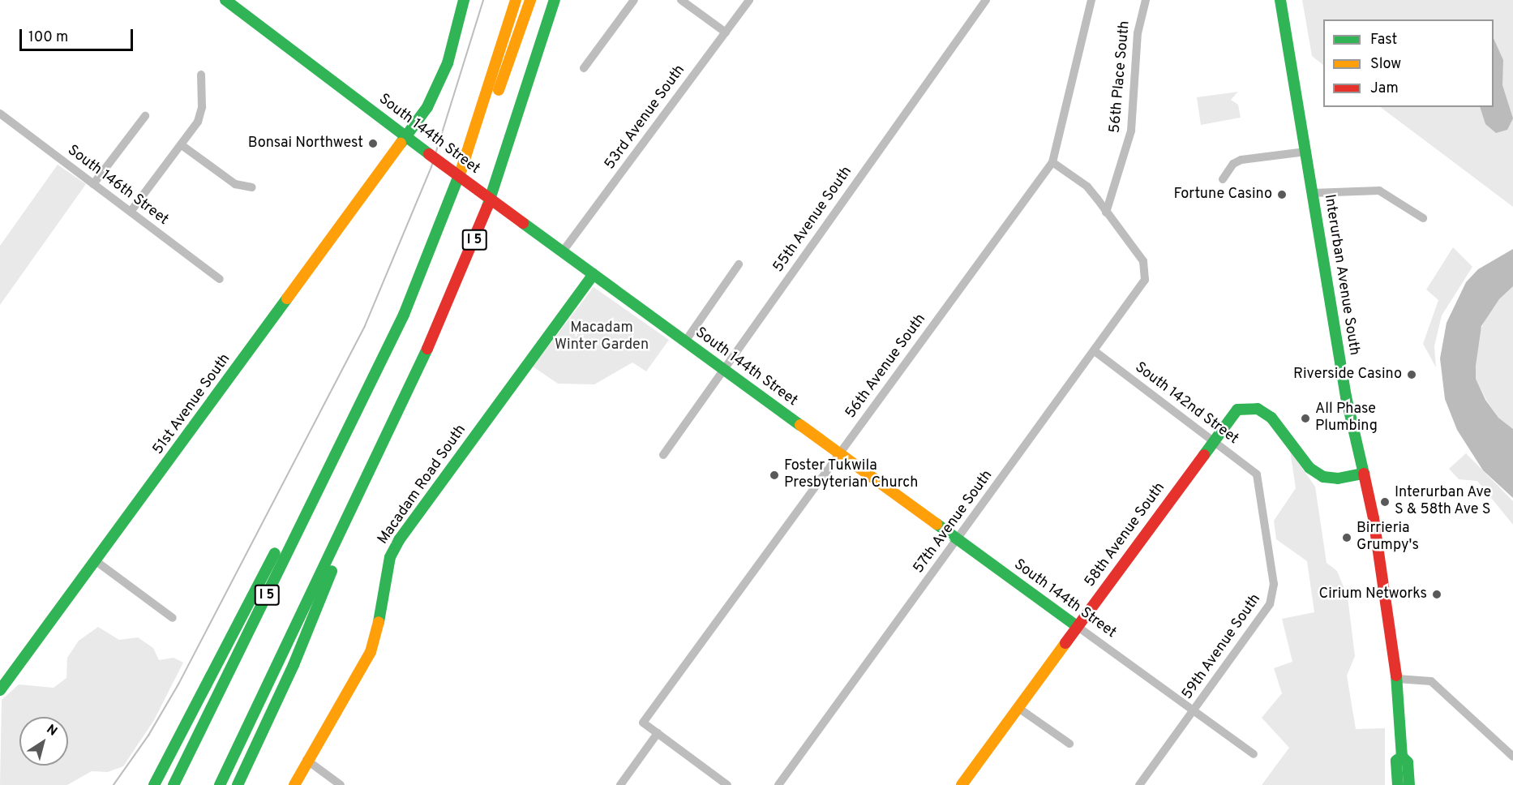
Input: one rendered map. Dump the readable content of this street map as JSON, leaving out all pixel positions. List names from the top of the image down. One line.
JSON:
{"streets":{"main road":["South 144th Street","I 5","Interurban Avenue South","51st Avenue South","Macadam Road South","58th Avenue South"],"street":["56th Place South","53rd Avenue South","South 146th Street","55th Avenue South","56th Avenue South","South 142nd Street","57th Avenue South","59th Avenue South"]},"crossings":[["56th Place South","57th Avenue South"],["53rd Avenue South","South 144th Street"],["South 144th Street","55th Avenue South"],["South 144th Street","56th Avenue South"],["South 144th Street","51st Avenue South"],["South 144th Street","Macadam Road South"],["South 144th Street","57th Avenue South"],["South 144th Street","58th Avenue South"],["South 144th Street","59th Avenue South"],["Interurban Avenue South","58th Avenue South"],["South 142nd Street","57th Avenue South"],["South 142nd Street","58th Avenue South"],["South 142nd Street","59th Avenue South"]],"parks":["Macadam Winter Garden"],"places":["Bonsai Northwest","Fortune Casino","Riverside Casino","All Phase Plumbing","Foster Tukwila Presbyterian Church","Interurban Ave S & 58th Ave S","Birrieria Grumpy's","Cirium Networks"],"legend":["Fast","Slow","Jam"],"scale_bar":"100 m","north":"top right"}
